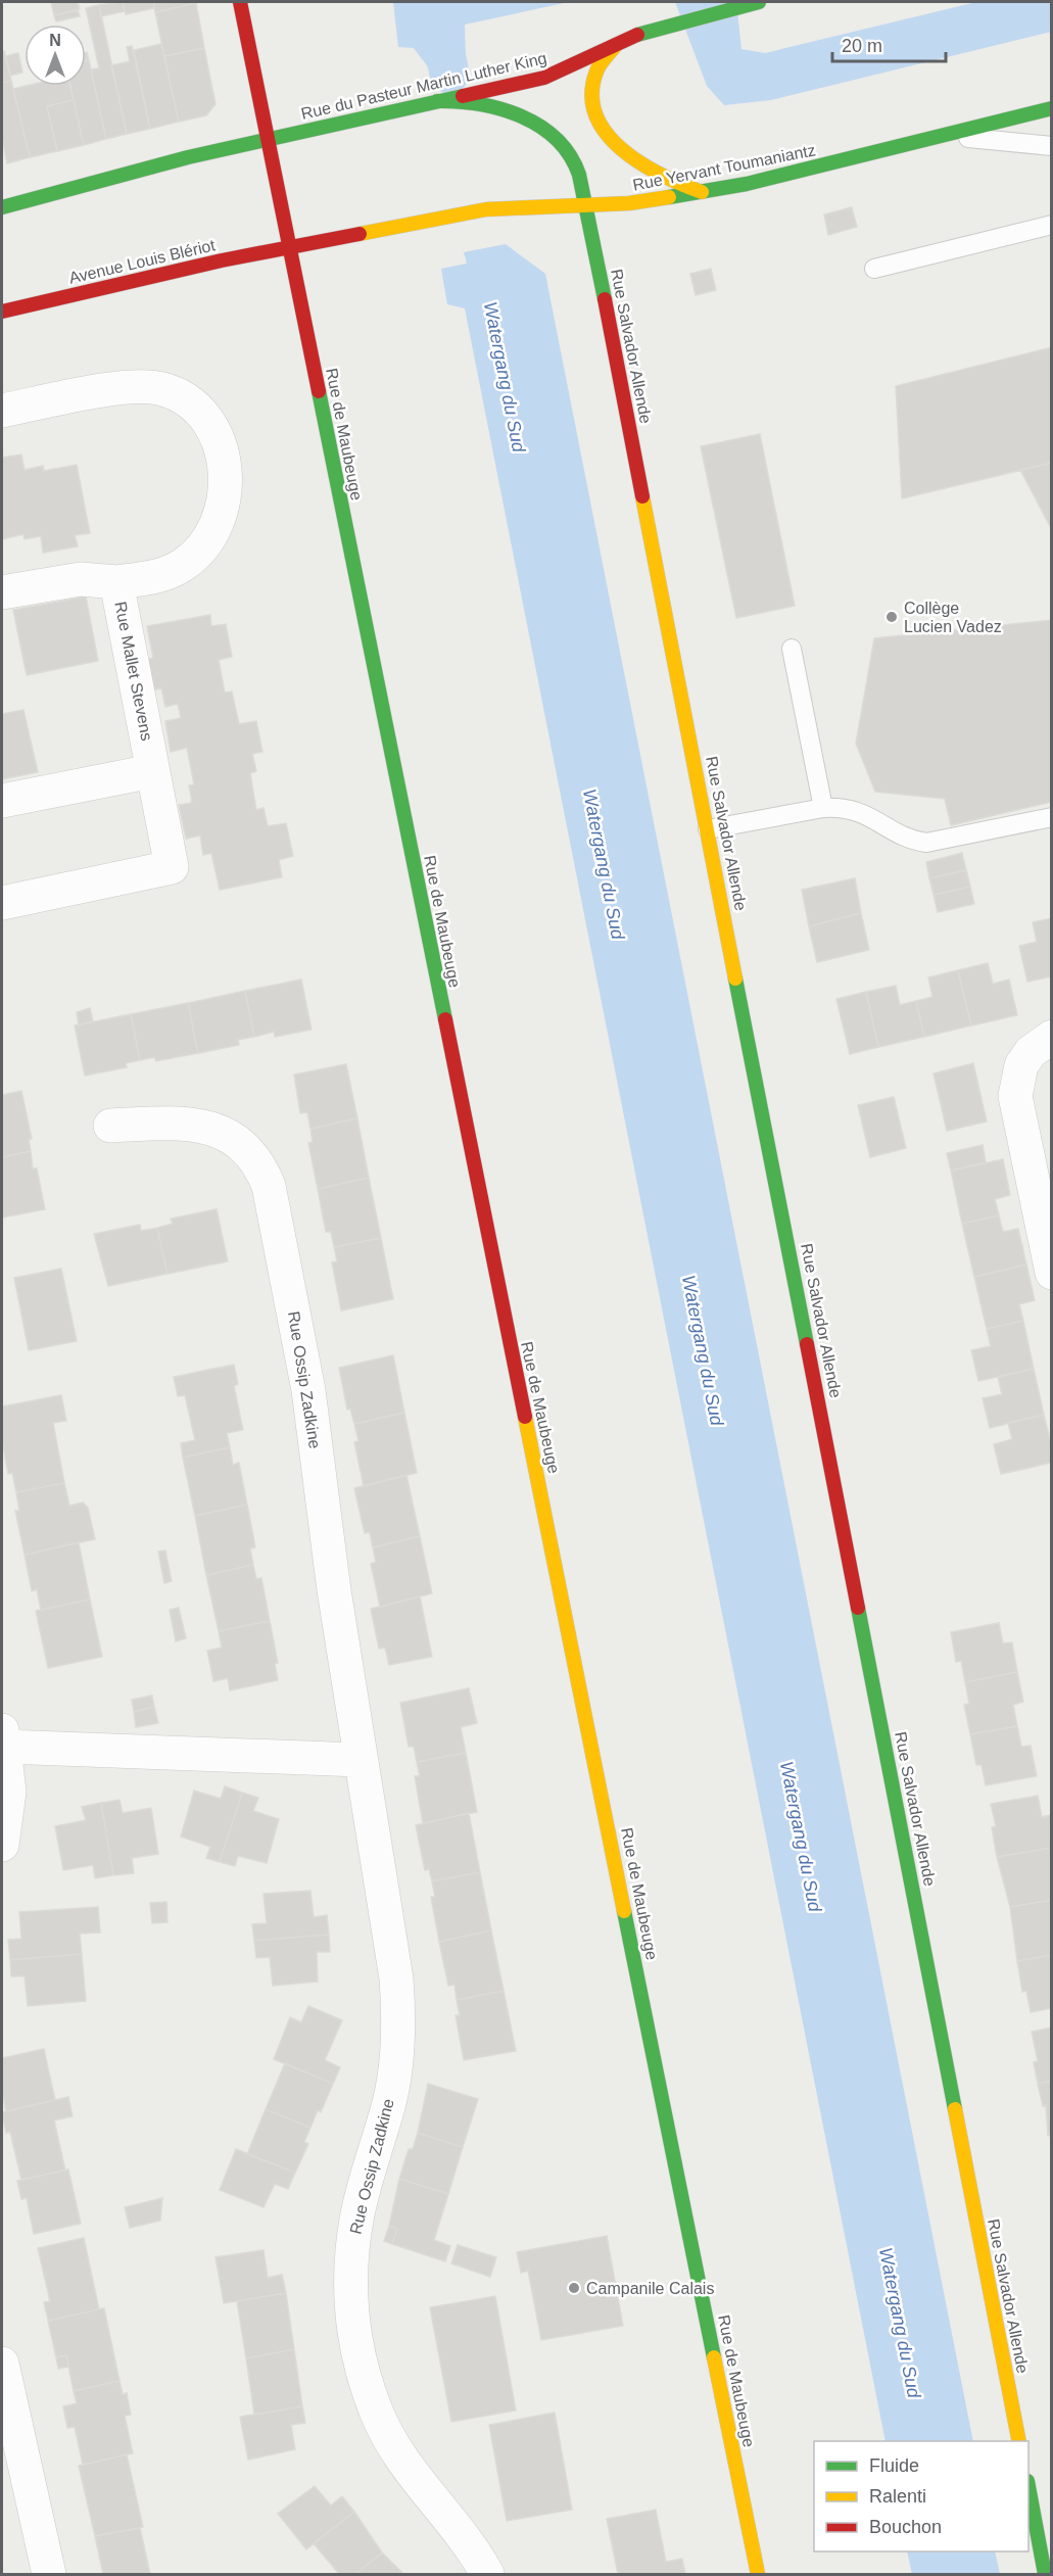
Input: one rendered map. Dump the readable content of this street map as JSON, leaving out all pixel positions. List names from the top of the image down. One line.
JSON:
{"streets":{"street":["Rue du Pasteur Martin Luther King","Rue Yervant Toumaniantz","Avenue Louis Blériot","Rue Salvador Allende","Rue de Maubeuge","Rue Mallet Stevens","Rue Ossip Zadkine"]},"crossings":[["Rue du Pasteur Martin Luther King","Rue Salvador Allende"],["Rue du Pasteur Martin Luther King","Rue de Maubeuge"],["Rue Yervant Toumaniantz","Avenue Louis Blériot"],["Rue Yervant Toumaniantz","Rue Salvador Allende"],["Rue Yervant Toumaniantz","Rue de Maubeuge"],["Avenue Louis Blériot","Rue de Maubeuge"]],"water":["Watergang du Sud"],"places":["Collège Lucien Vadez","Campanile Calais"],"legend":["Fluide","Ralenti","Bouchon"],"scale_bar":"20 m","north":"top"}
